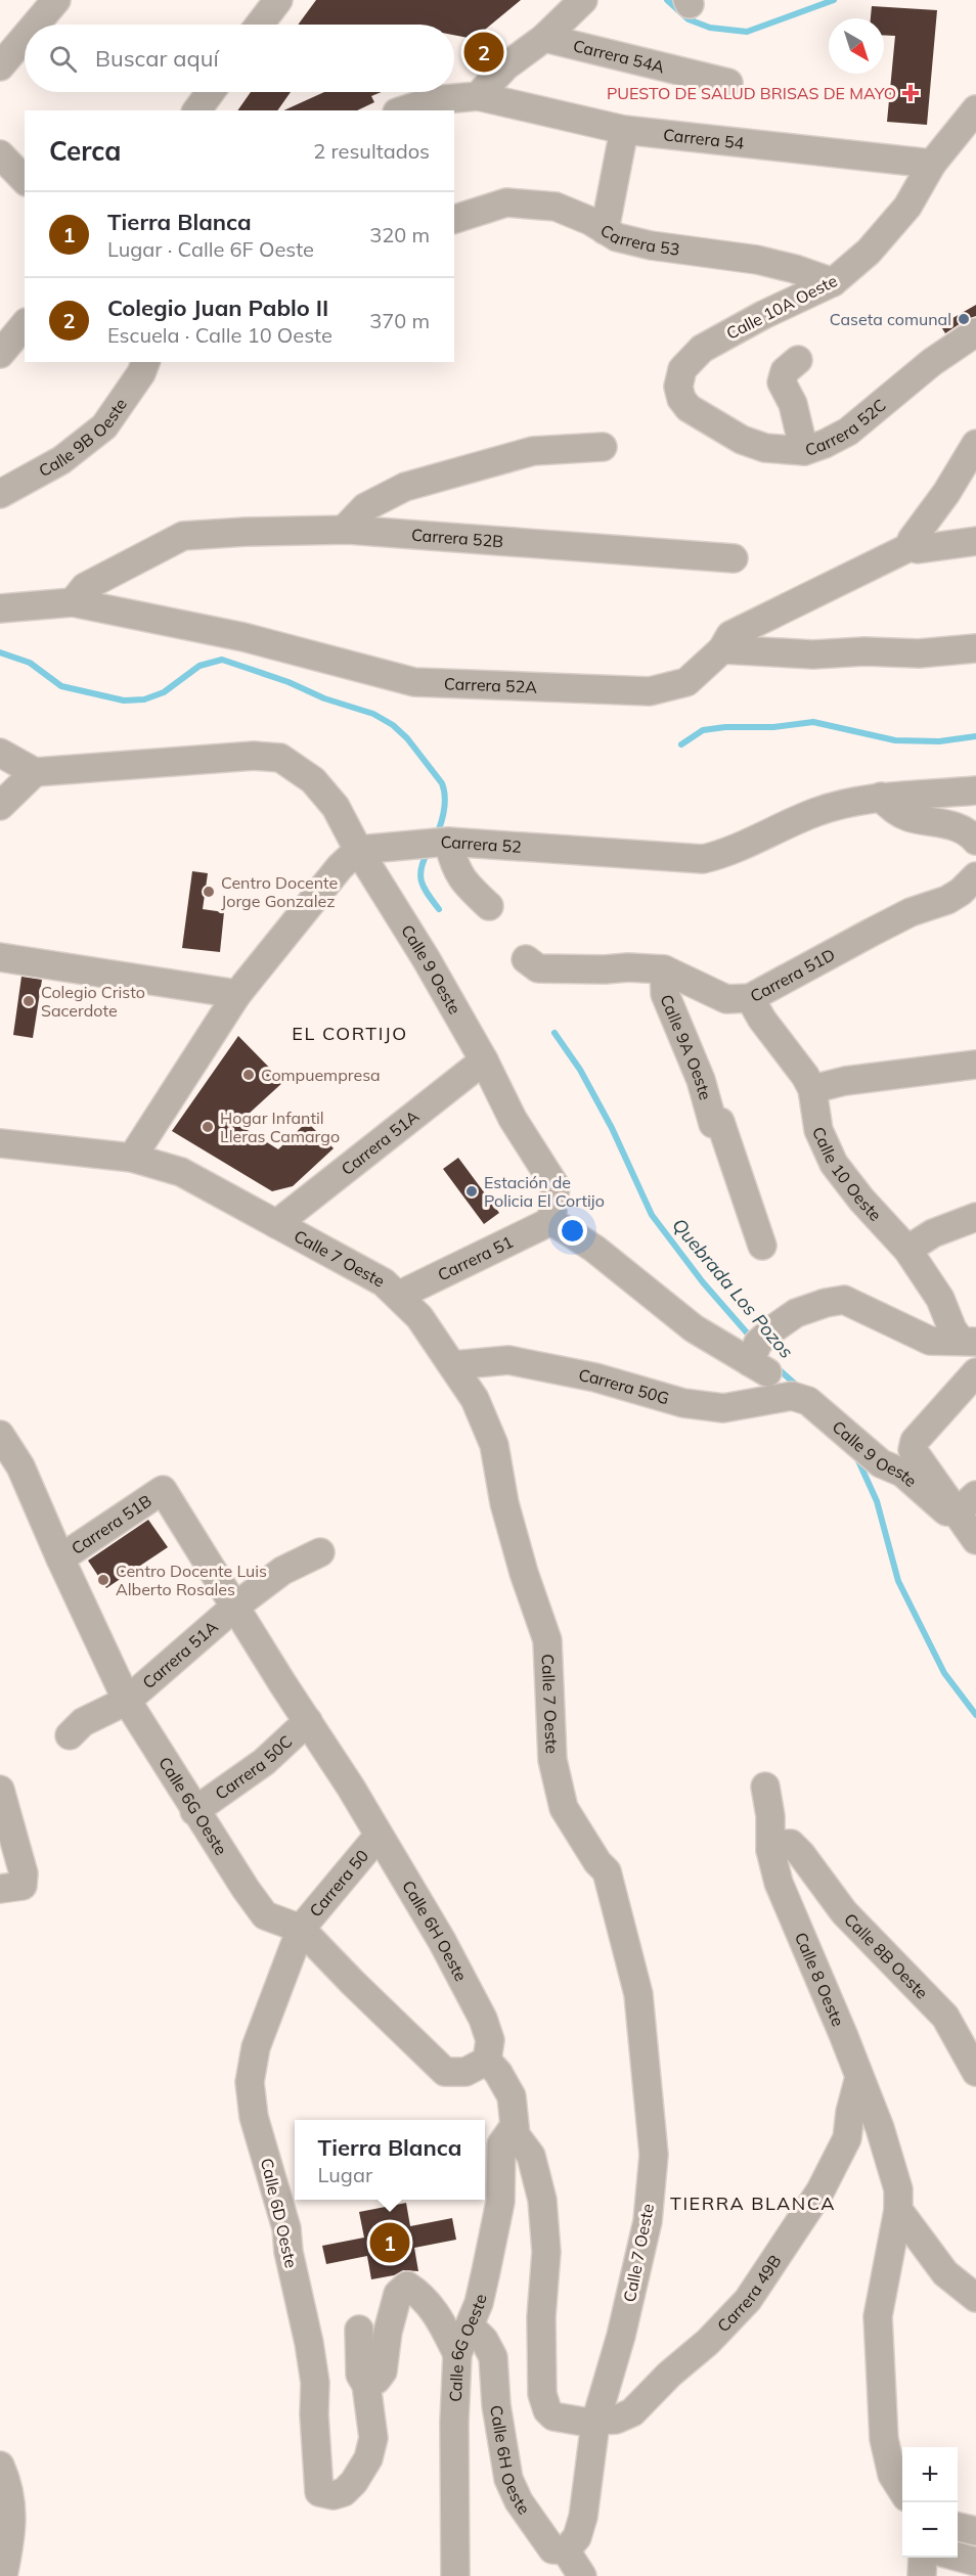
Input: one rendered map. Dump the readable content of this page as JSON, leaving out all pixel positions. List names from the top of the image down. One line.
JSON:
{"streets":{"street":["Carrera 54A","Carrera 54","Carrera 53","Calle 10A Oeste","Carrera 52C","Calle 9B Oeste","Carrera 52B","Carrera 52A","Carrera 52","Calle 9 Oeste","Carrera 51D","Calle 9A Oeste","Carrera 51A","Calle 10 Oeste","Carrera 51","Calle 7 Oeste","Carrera 50G","Carrera 51B","Carrera 50C","Calle 6G Oeste","Carrera 50","Calle 6H Oeste","Calle 8B Oeste","Calle 8 Oeste","Calle 6D Oeste","Carrera 49B"]},"crossings":[["Carrera 54","Calle 10A Oeste"],["Carrera 53","Calle 10A Oeste"],["Calle 10A Oeste","Carrera 52C"],["Carrera 52B","Carrera 52A"],["Carrera 52","Calle 9 Oeste"],["Calle 9 Oeste","Carrera 51A"],["Calle 9 Oeste","Carrera 51"],["Calle 9 Oeste","Carrera 50G"],["Carrera 51D","Calle 9A Oeste"],["Carrera 51D","Calle 10 Oeste"],["Carrera 51A","Calle 7 Oeste"],["Carrera 51A","Calle 6G Oeste"],["Carrera 51A","Calle 6H Oeste"],["Carrera 51","Calle 7 Oeste"],["Calle 7 Oeste","Carrera 50G"],["Calle 7 Oeste","Calle 6H Oeste"],["Calle 7 Oeste","Carrera 49B"],["Carrera 51B","Calle 6G Oeste"],["Carrera 51B","Calle 6H Oeste"],["Carrera 50C","Calle 6G Oeste"],["Carrera 50C","Calle 6H Oeste"],["Calle 6G Oeste","Carrera 50"],["Calle 6G Oeste","Calle 6H Oeste"],["Calle 6G Oeste","Calle 6D Oeste"],["Calle 6G Oeste","Carrera 49B"],["Carrera 50","Calle 6H Oeste"],["Carrera 50","Calle 6D Oeste"],["Calle 8B Oeste","Calle 8 Oeste"],["Calle 8 Oeste","Carrera 49B"]],"districts":["EL CORTIJO","TIERRA BLANCA"],"water":["Quebrada Los Pozos"],"places":{"health":["PUESTO DE SALUD BRISAS DE MAYO"],"other":["Caseta comunal","Centro Docente Jorge Gonzalez","Colegio Cristo Sacerdote","Compuempresa","Hogar Infantil Lleras Camargo","Estación de Policia El Cortijo","Centro Docente Luis Alberto Rosales"]},"north":"bottom right","page":{"search":"Buscar aquí","pins":["2","1"],"heading":["Cerca","2 resultados"],"list":[{"mark":"1","name":"Tierra Blanca","note":"Lugar · Calle 6F Oeste","value":"320 m"},{"mark":"2","name":"Colegio Juan Pablo II","note":"Escuela · Calle 10 Oeste","value":"370 m"}],"popup":["Tierra Blanca","Lugar"],"map_buttons":["+","−"]}}
